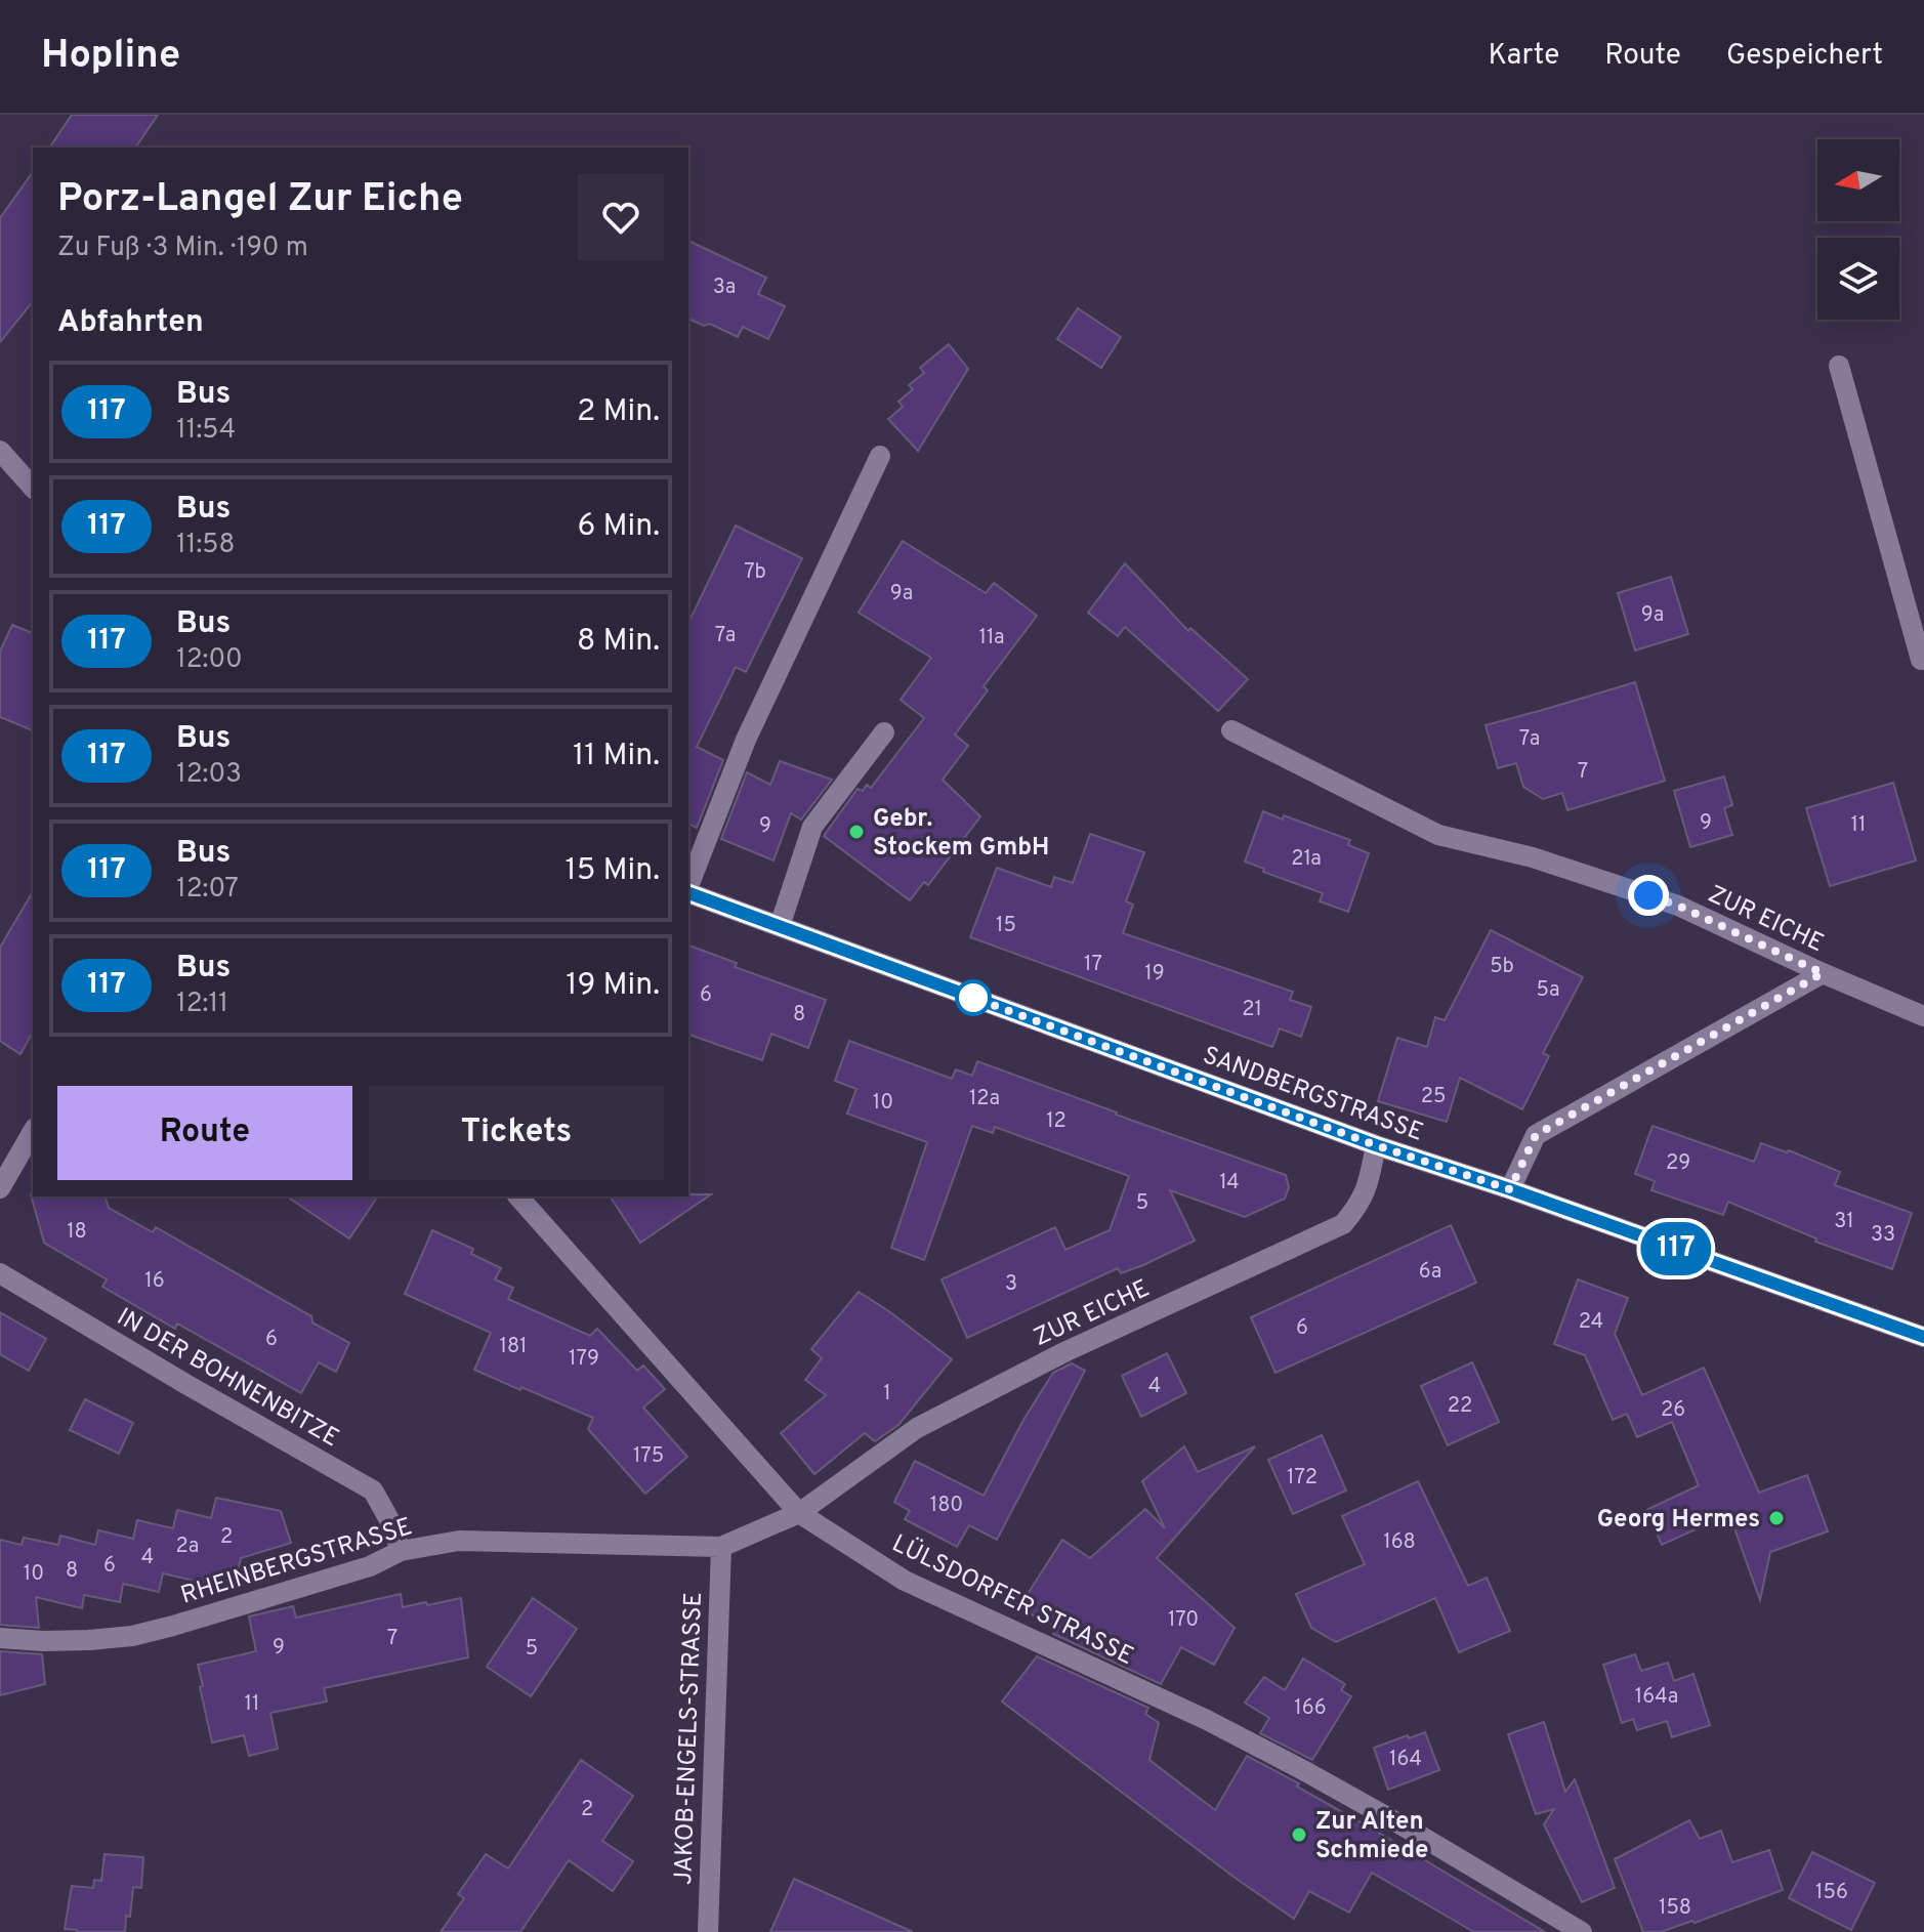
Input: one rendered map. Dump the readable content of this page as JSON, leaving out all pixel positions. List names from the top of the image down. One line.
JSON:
{"streets":{"street":["ZUR EICHE","SANDBERGSTRASSE","IN DER BOHNENBITZE","RHEINBERGSTRASSE","LÜLSDORFER STRASSE","JAKOB-ENGELS-STRASSE"]},"crossings":[["ZUR EICHE","SANDBERGSTRASSE"],["ZUR EICHE","RHEINBERGSTRASSE"],["ZUR EICHE","LÜLSDORFER STRASSE"],["IN DER BOHNENBITZE","RHEINBERGSTRASSE"],["RHEINBERGSTRASSE","LÜLSDORFER STRASSE"],["RHEINBERGSTRASSE","JAKOB-ENGELS-STRASSE"]],"places":["Gebr. Stockem GmbH","Georg Hermes","Zur Alten Schmiede"],"lines":["bus line 117"],"house_numbers":["3a","7b","9a","9a","7a","11a","7a","7","9","11","9","21a","15","17","5b","19","5a","6","21","8","25","12a","10","12","29","14","5","31","18","33","6a","16","3","24","6","6","181","179","4","1","22","26","175","172","180","2","168","2a","4","6","8","10","170","7","9","5","164a","11","166","164","2","156","158"],"north":"left","page":{"header":"Hopline","nav":["Karte","Route","Gespeichert"],"on_map":"117","heading":[["Porz-Langel Zur Eiche","Zu Fuß · 3 Min. · 190 m"],"Abfahrten"],"list":[{"mark":"117","name":"Bus","note":"11:54","value":"2 Min."},{"mark":"117","name":"Bus","note":"11:58","value":"6 Min."},{"mark":"117","name":"Bus","note":"12:00","value":"8 Min."},{"mark":"117","name":"Bus","note":"12:03","value":"11 Min."},{"mark":"117","name":"Bus","note":"12:07","value":"15 Min."},{"mark":"117","name":"Bus","note":"12:11","value":"19 Min."}],"buttons":["Route","Tickets"]}}
